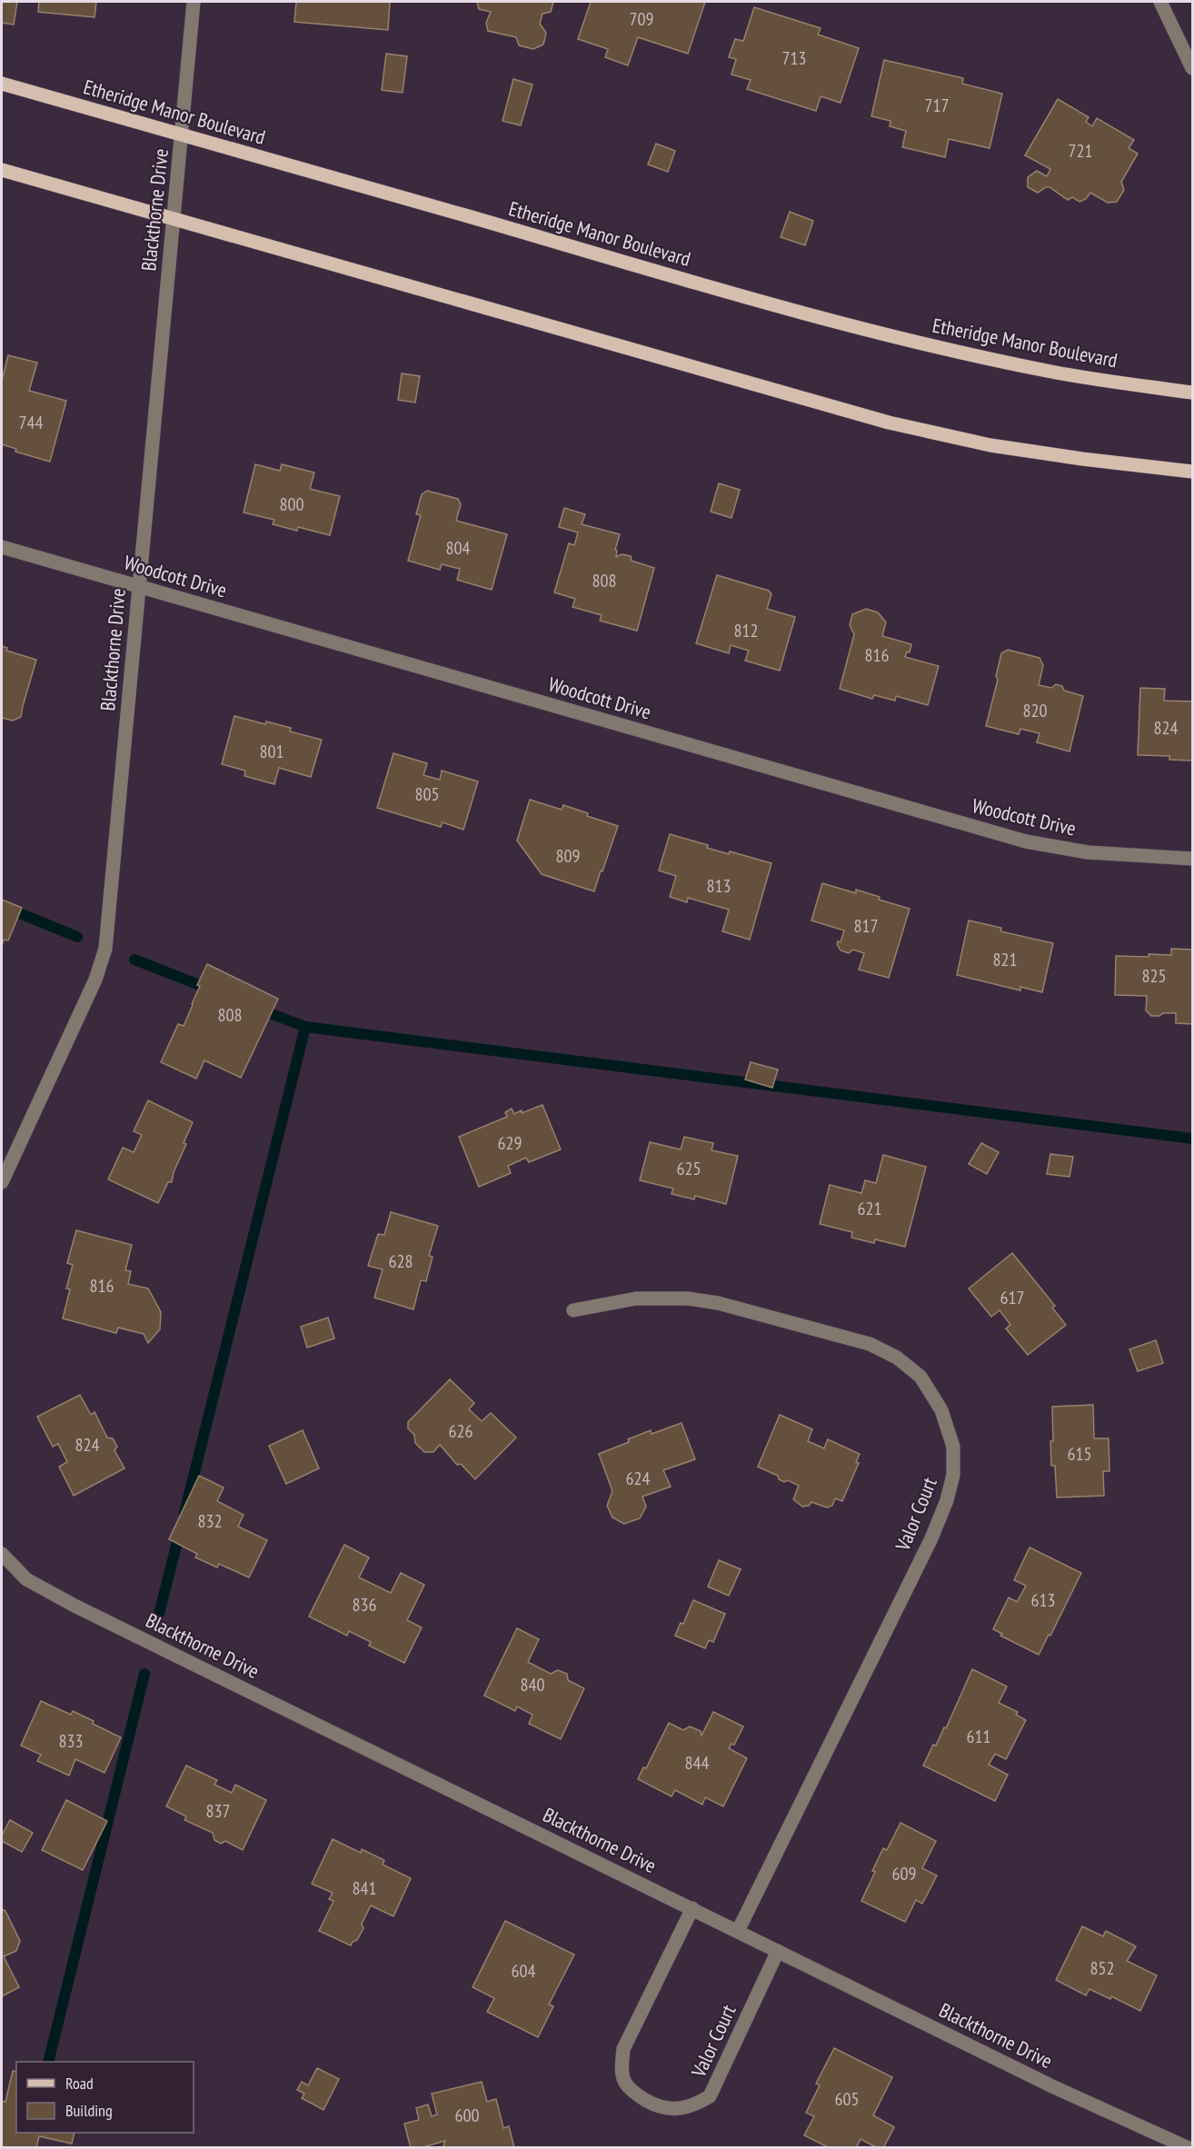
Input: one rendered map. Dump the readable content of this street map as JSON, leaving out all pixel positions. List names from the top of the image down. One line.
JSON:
{"streets":{"main road":["Etheridge Manor Boulevard"],"street":["Blackthorne Drive","Woodcott Drive","Valor Court"]},"crossings":[["Etheridge Manor Boulevard","Blackthorne Drive"],["Blackthorne Drive","Woodcott Drive"],["Blackthorne Drive","Valor Court"]],"house_numbers":["709","713","717","721","744","800","804","808","812","816","820","824","801","805","809","813","817","821","825","808","629","625","621","628","816","617","626","824","615","624","832","613","836","840","611","833","844","837","609","841","852","604","605","600"],"legend":["Road","Building"]}
